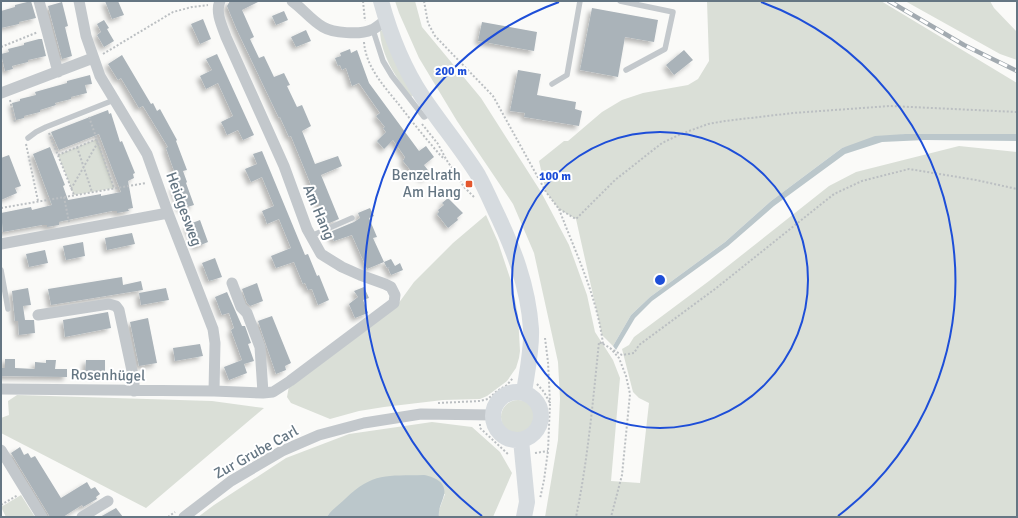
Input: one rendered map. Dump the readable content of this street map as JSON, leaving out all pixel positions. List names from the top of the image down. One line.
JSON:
{"streets":{"street":["Heidgesweg","Am Hang","Rosenhügel","Zur Grube Carl"]},"crossings":[["Heidgesweg","Rosenhügel"]],"places":{"transit":["Benzelrath Am Hang"]},"rings":["200 m","100 m"]}
